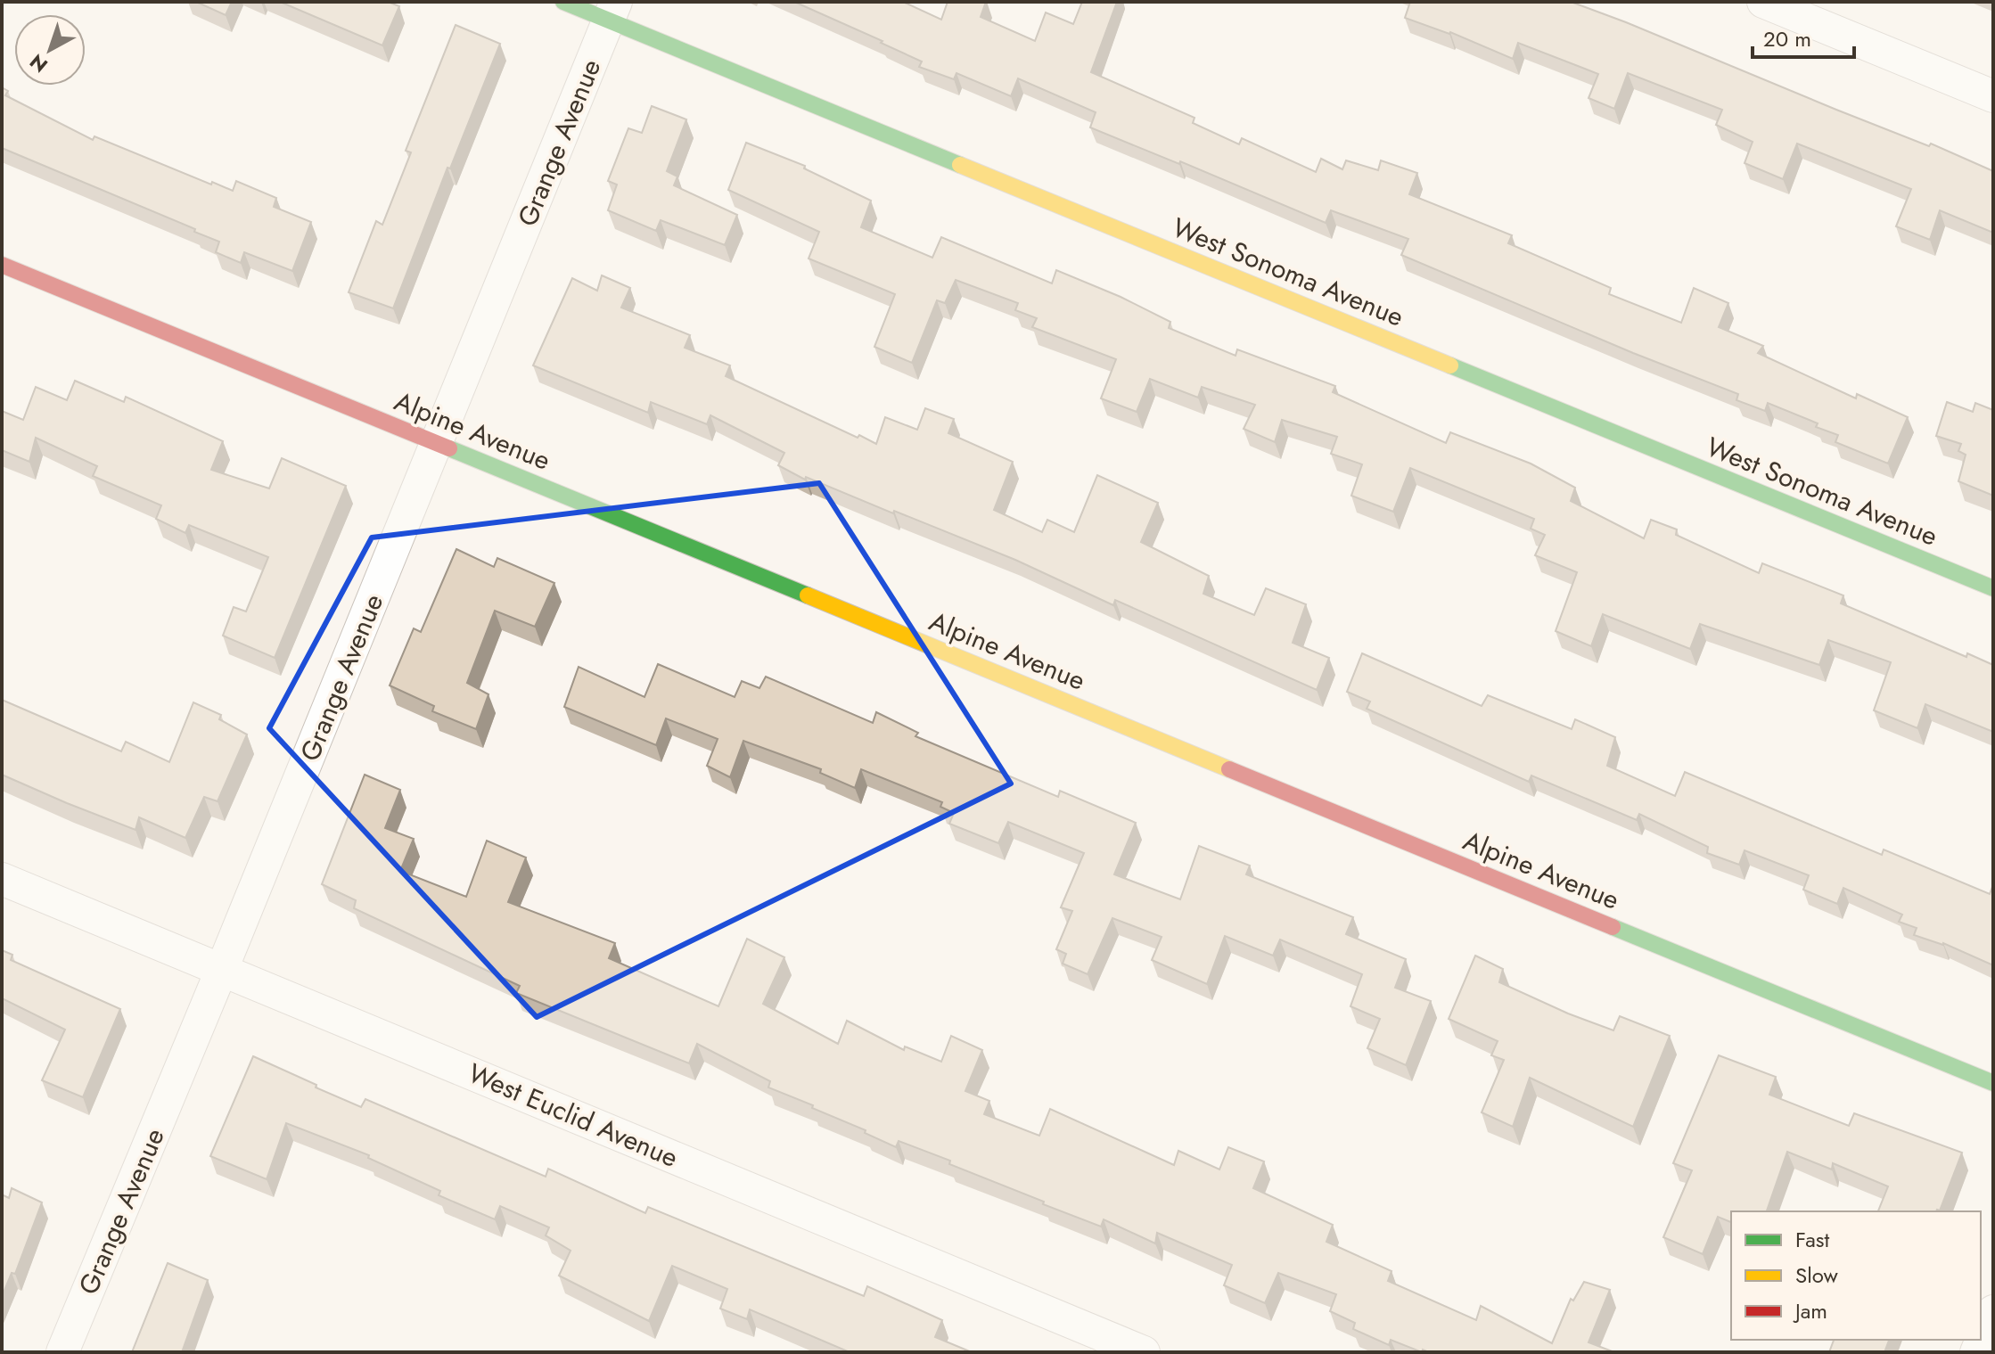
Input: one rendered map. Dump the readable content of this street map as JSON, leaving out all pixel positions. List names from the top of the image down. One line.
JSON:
{"streets":{"street":["Grange Avenue","West Sonoma Avenue","Alpine Avenue","West Euclid Avenue"]},"crossings":[["Grange Avenue","West Sonoma Avenue"],["Grange Avenue","Alpine Avenue"],["Grange Avenue","West Euclid Avenue"]],"legend":["Fast","Slow","Jam"],"scale_bar":"20 m","north":"bottom left"}
